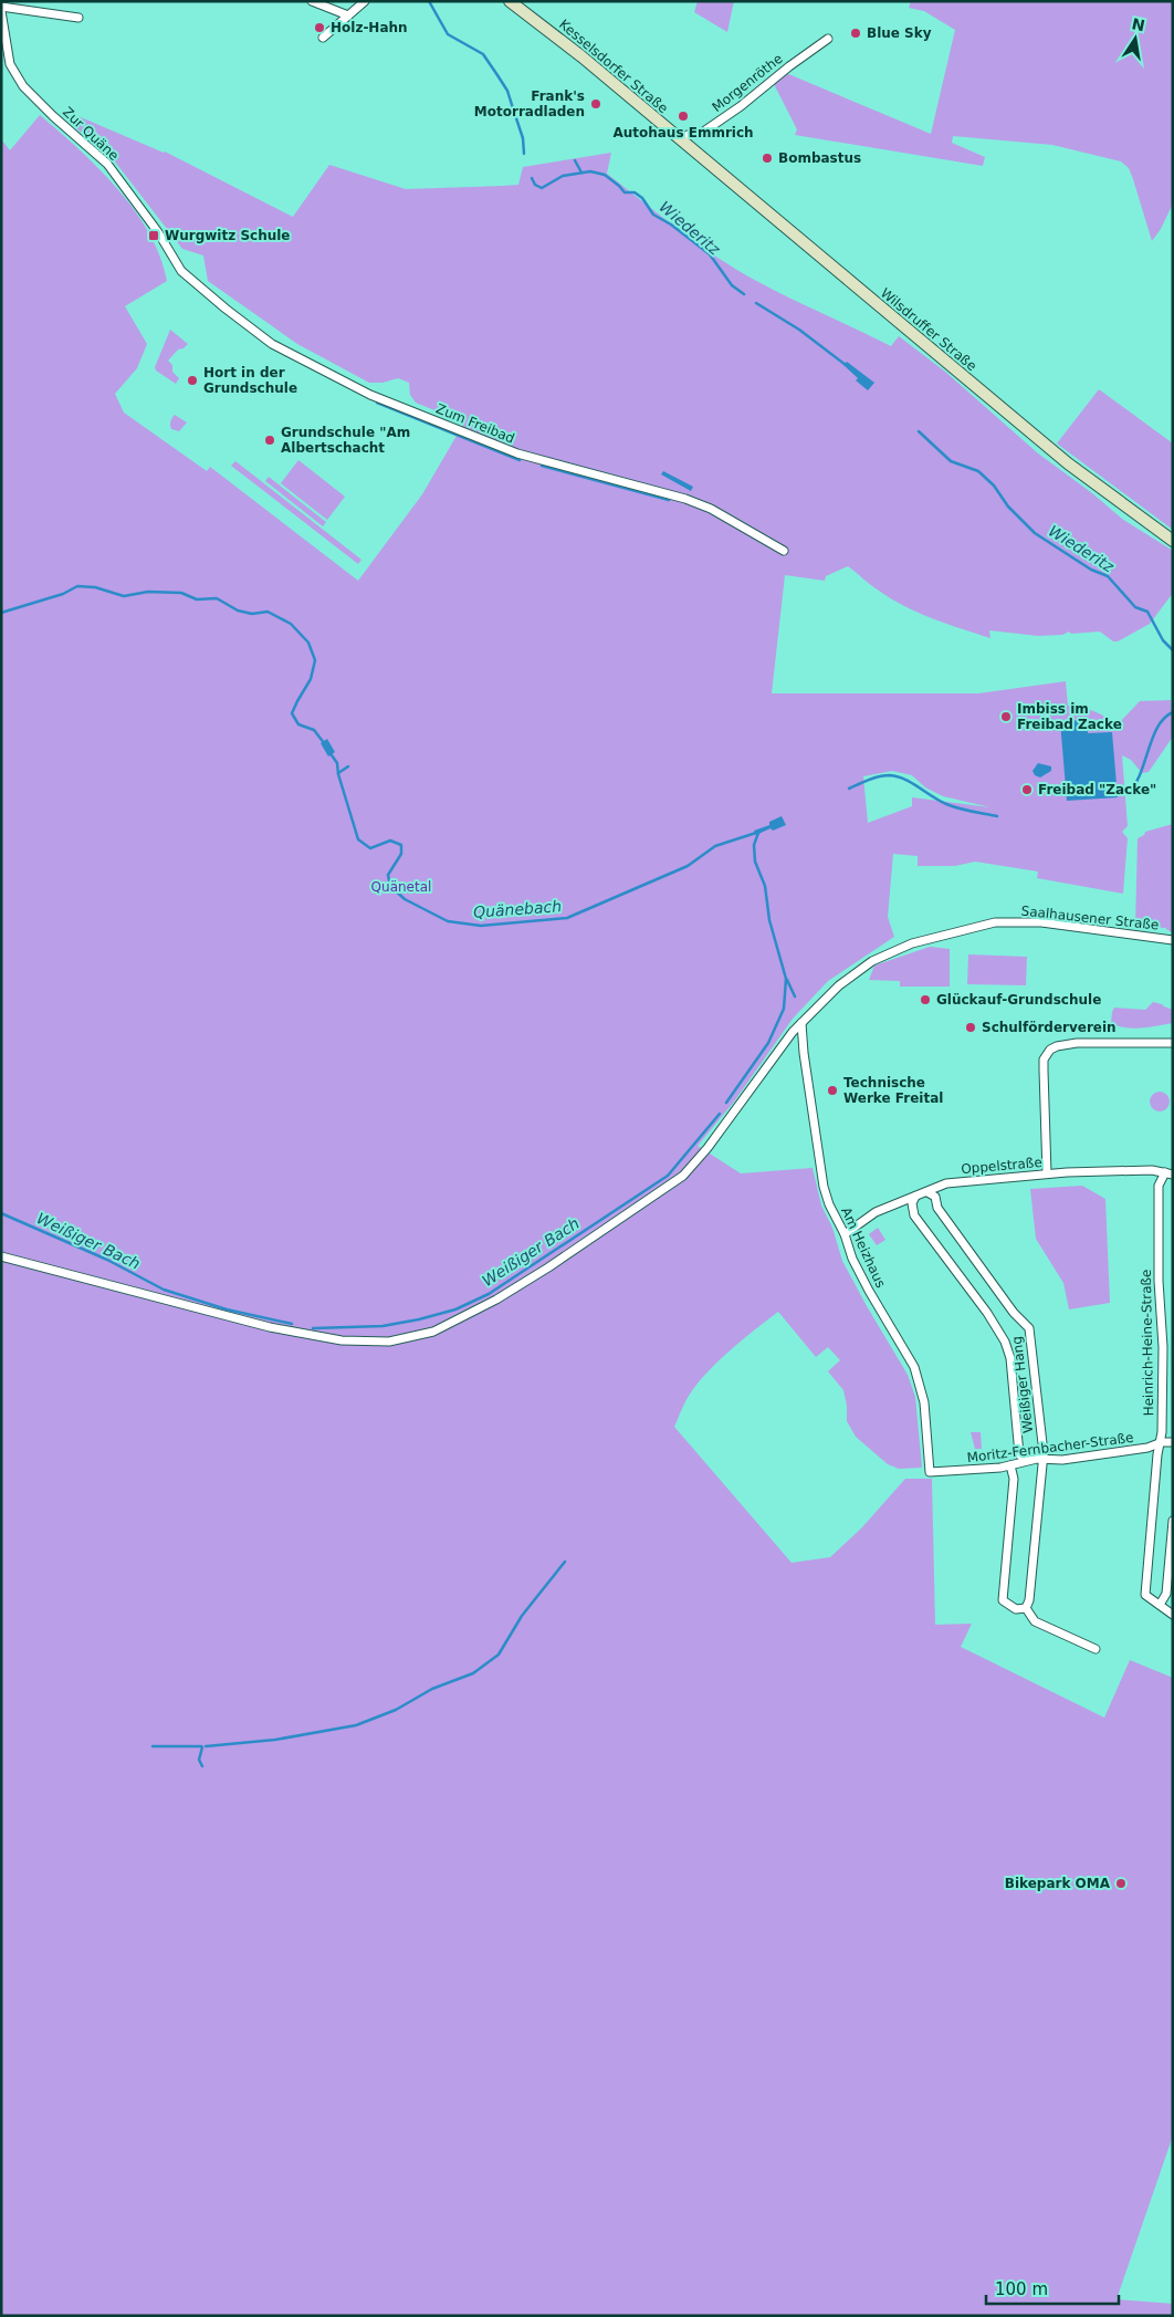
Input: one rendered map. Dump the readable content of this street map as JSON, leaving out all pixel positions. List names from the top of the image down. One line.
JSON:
{"streets":{"main road":["Kesselsdorfer Straße","Wilsdruffer Straße"],"street":["Morgenröthe","Zur Quäne","Zum Freibad","Saalhausener Straße","Oppelstraße","Am Heizhaus","Heinrich-Heine-Straße","Weißiger Hang","Moritz-Fernbacher-Straße"]},"crossings":[["Kesselsdorfer Straße","Wilsdruffer Straße"],["Morgenröthe","Wilsdruffer Straße"],["Zur Quäne","Zum Freibad"],["Saalhausener Straße","Am Heizhaus"],["Oppelstraße","Am Heizhaus"],["Oppelstraße","Heinrich-Heine-Straße"],["Oppelstraße","Weißiger Hang"],["Am Heizhaus","Moritz-Fernbacher-Straße"],["Heinrich-Heine-Straße","Moritz-Fernbacher-Straße"],["Weißiger Hang","Moritz-Fernbacher-Straße"]],"water":["Wiederitz","Quänebach","Weißiger Bach"],"parks":["Quänetal"],"places":{"other":["Holz-Hahn","Blue Sky","Frank's Motorradladen","Autohaus Emmrich","Bombastus","Hort in der Grundschule","Grundschule \"Am Albertschacht","Imbiss im Freibad Zacke","Freibad \"Zacke\"","Glückauf-Grundschule","Schulförderverein","Technische Werke Freital","Bikepark OMA"],"transit":["Wurgwitz Schule"]},"scale_bar":"100 m","north":"top"}
